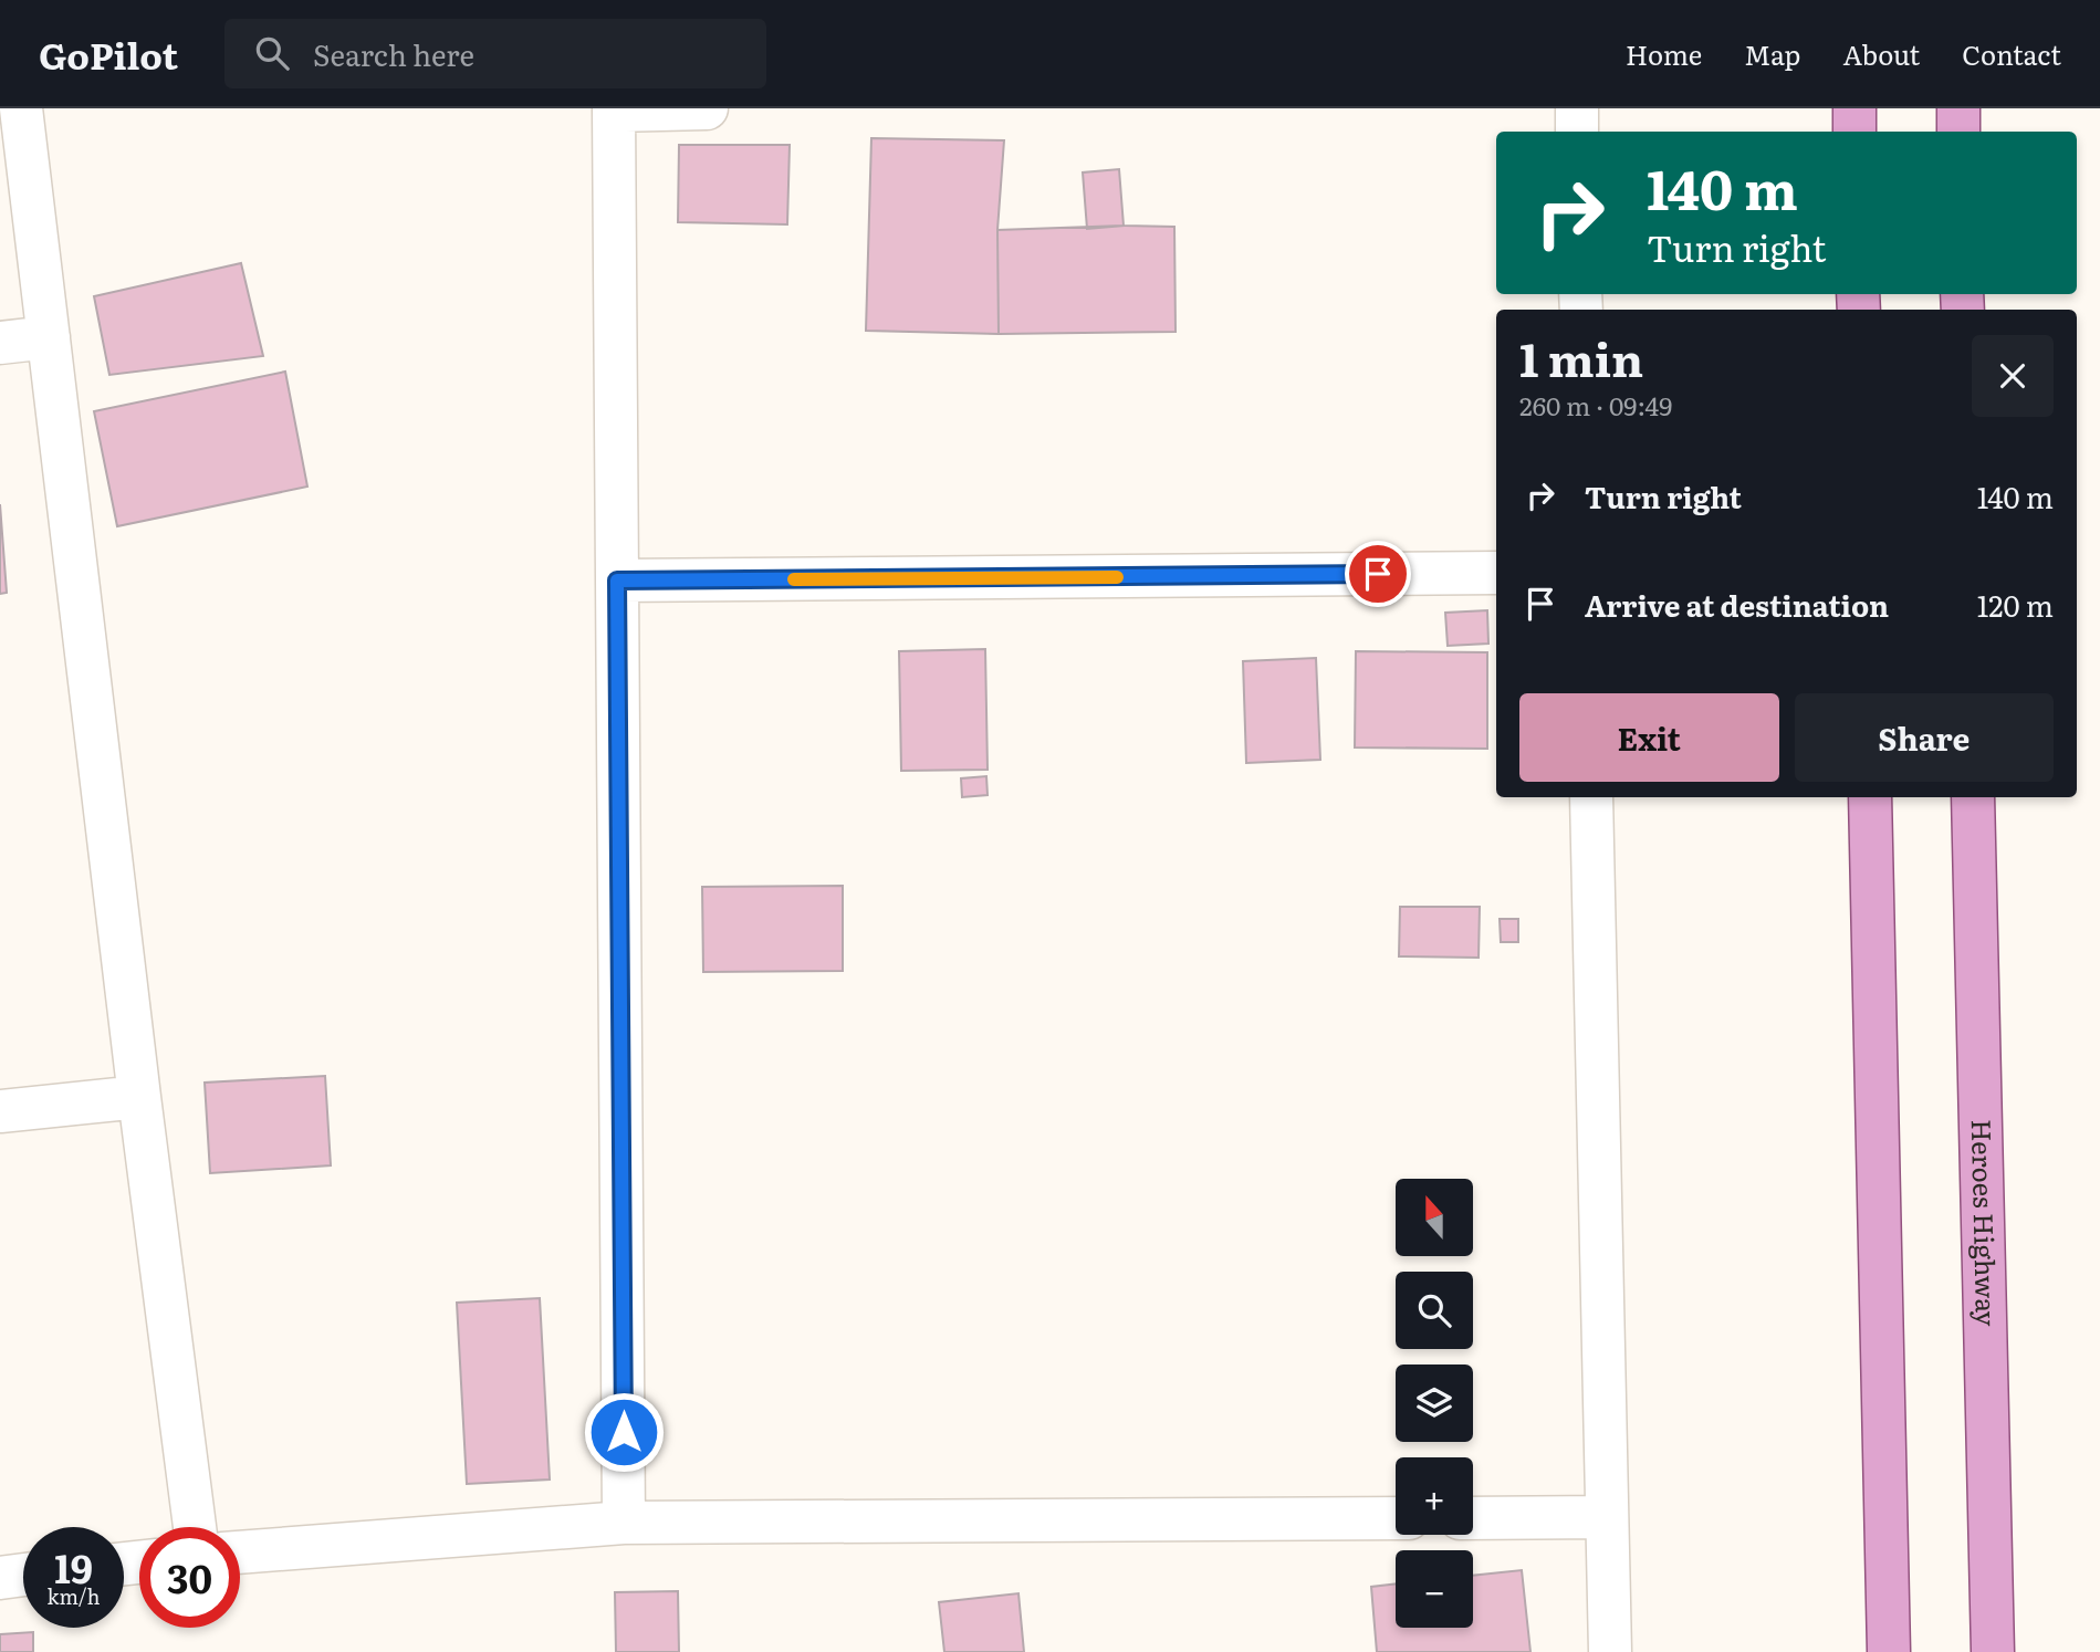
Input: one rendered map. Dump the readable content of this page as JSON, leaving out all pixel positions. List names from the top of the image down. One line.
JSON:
{"streets":{"main road":["Heroes Highway"]},"north":"top","page":{"header":"GoPilot","search":"Search here","nav":["Home","Map","About","Contact"],"turn":["140 m","Turn right"],"heading":["1 min","260 m · 09:49"],"list":[{"name":"Turn right","value":"140 m"},{"name":"Arrive at destination","value":"120 m"}],"buttons":["Exit","Share"],"map_buttons":["+","−"],"speed":"19 km/h","limit":"30"}}
